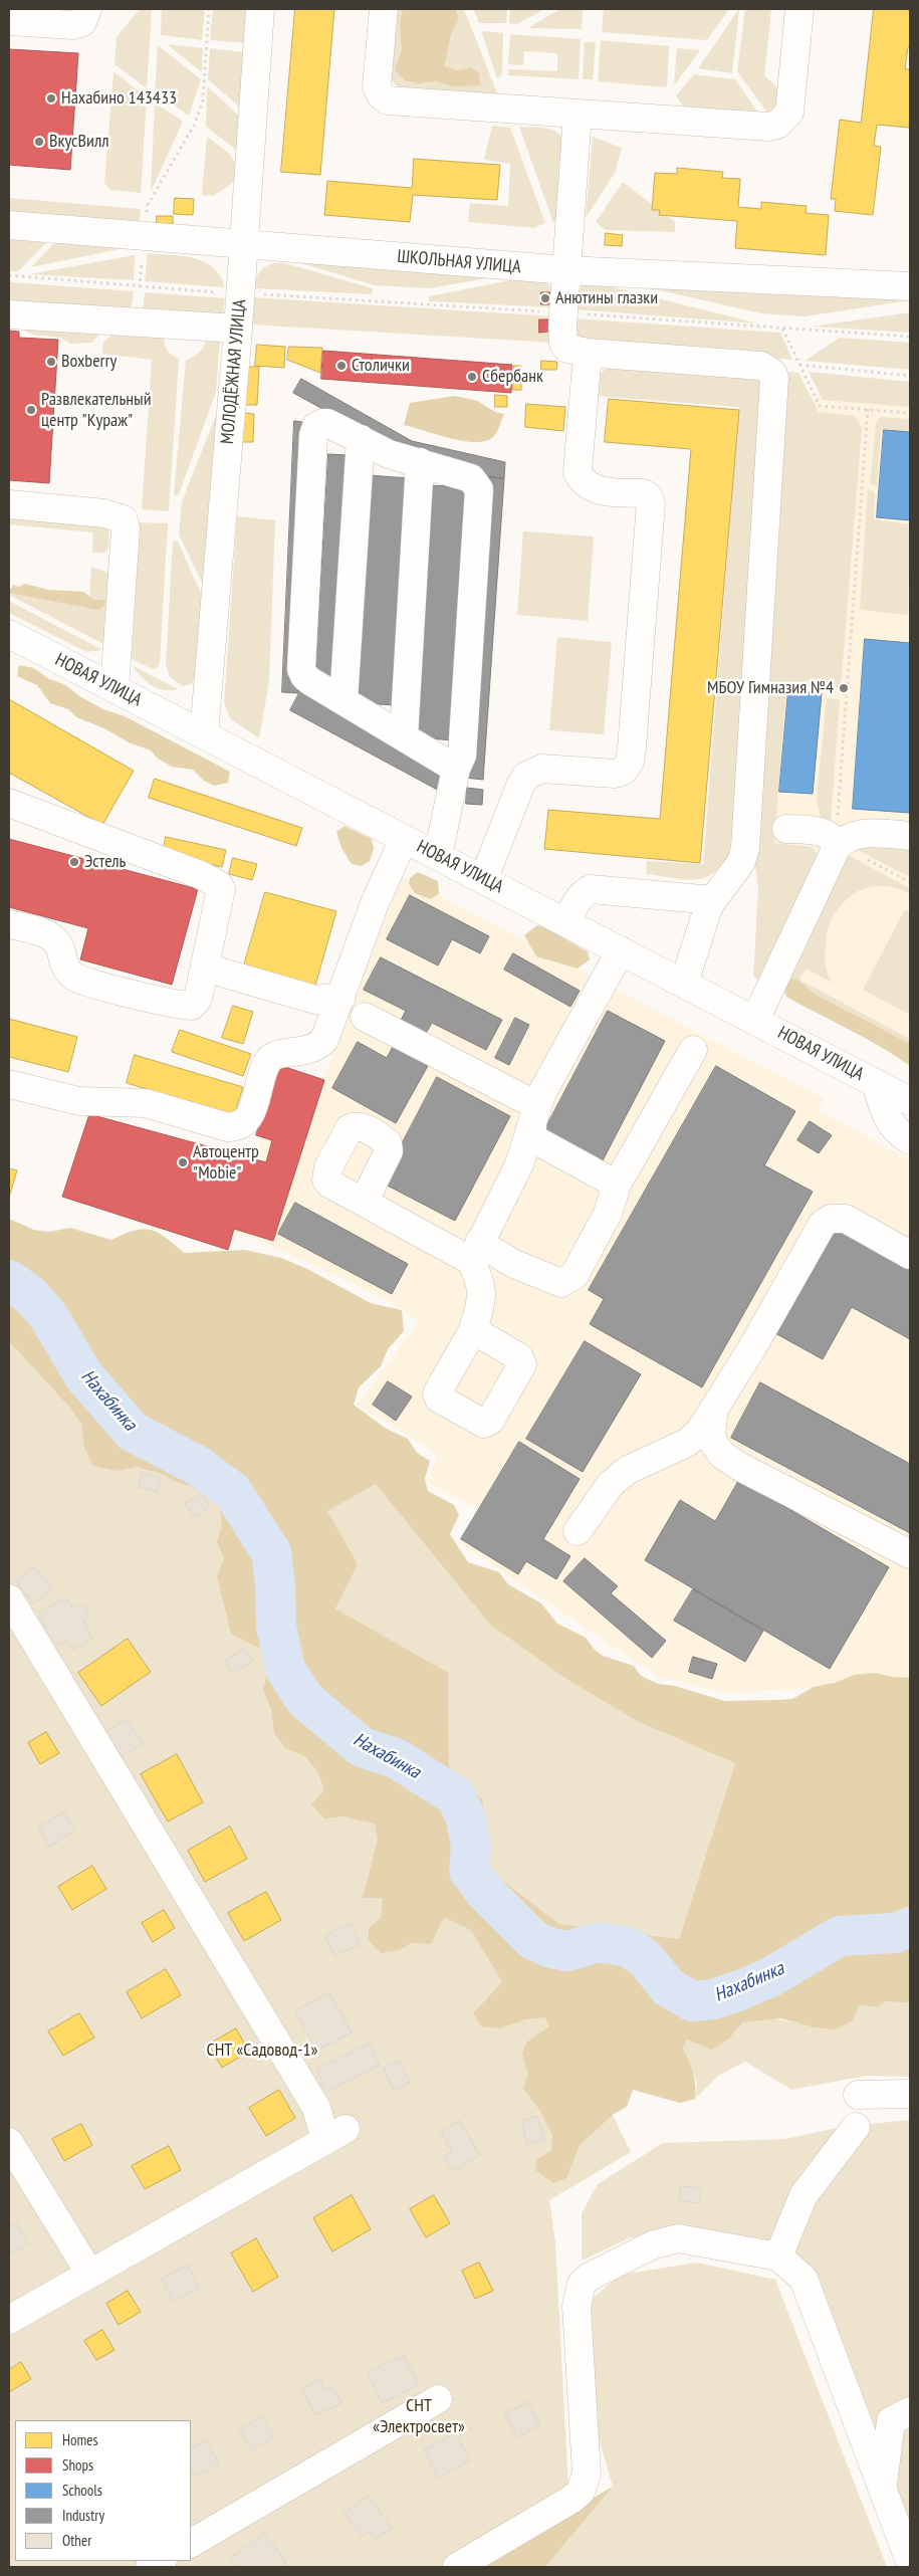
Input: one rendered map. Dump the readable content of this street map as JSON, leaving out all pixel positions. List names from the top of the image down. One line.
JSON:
{"streets":{"street":["ШКОЛЬНАЯ УЛИЦА","МОЛОДЁЖНАЯ УЛИЦА","НОВАЯ УЛИЦА"]},"crossings":[["ШКОЛЬНАЯ УЛИЦА","МОЛОДЁЖНАЯ УЛИЦА"],["МОЛОДЁЖНАЯ УЛИЦА","НОВАЯ УЛИЦА"]],"water":["Нахабинка"],"parks":["СНТ «Садовод-1»","СНТ «Электросвет»"],"places":["Нахабино 143433","ВкусВилл","Анютины глазки","Boxberry","Столички","Сбербанк","Развлекательный центр \"Кураж\"","МБОУ Гимназия №4","Эстель","Автоцентр \"Mobie\""],"legend":["Homes","Shops","Schools","Industry","Other"]}
